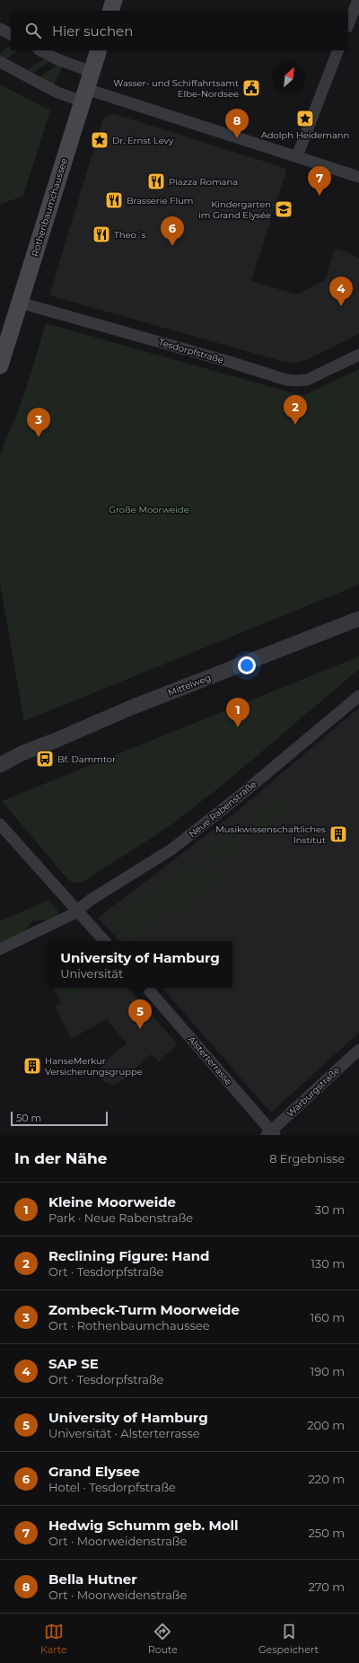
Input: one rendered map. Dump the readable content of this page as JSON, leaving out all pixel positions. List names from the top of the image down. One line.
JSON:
{"streets":{"main road":["Rothenbaumchaussee"],"street":["Tesdorpfstraße","Mittelweg","Neue Rabenstraße","Alsterterrasse","Warburgstraße"]},"crossings":[["Rothenbaumchaussee","Tesdorpfstraße"],["Alsterterrasse","Warburgstraße"]],"parks":["Große Moorweide"],"places":{"public building":["Wasser- und Schiffahrtsamt Elbe-Nordsee"],"place":["Adolph Heidemann","Dr. Ernst Levy"],"restaurant":["Piazza Romana","Brasserie Flum","Theo´s"],"school or university":["Kindergarten im Grand Elysée"],"bus stop":["Bf. Dammtor"],"building":["Musikwissenschaftliches Institut","HanseMerkur Versicherungsgruppe"]},"scale_bar":"50 m","north":"top right","page":{"search":"Hier suchen","pins":["8","7","6","4","2","3","1","5"],"popup":["University of Hamburg","Universität"],"scale":"50 m","heading":["In der Nähe","8 Ergebnisse"],"list":[{"mark":"1","name":"Kleine Moorweide","note":"Park · Neue Rabenstraße","value":"30 m"},{"mark":"2","name":"Reclining Figure: Hand","note":"Ort · Tesdorpfstraße","value":"130 m"},{"mark":"3","name":"Zombeck-Turm Moorweide","note":"Ort · Rothenbaumchaussee","value":"160 m"},{"mark":"4","name":"SAP SE","note":"Ort · Tesdorpfstraße","value":"190 m"},{"mark":"5","name":"University of Hamburg","note":"Universität · Alsterterrasse","value":"200 m"},{"mark":"6","name":"Grand Elysee","note":"Hotel · Tesdorpfstraße","value":"220 m"},{"mark":"7","name":"Hedwig Schumm geb. Moll","note":"Ort · Moorweidenstraße","value":"250 m"},{"mark":"8","name":"Bella Hutner","note":"Ort · Moorweidenstraße","value":"270 m"}],"nav":["Karte","Route","Gespeichert"]}}
